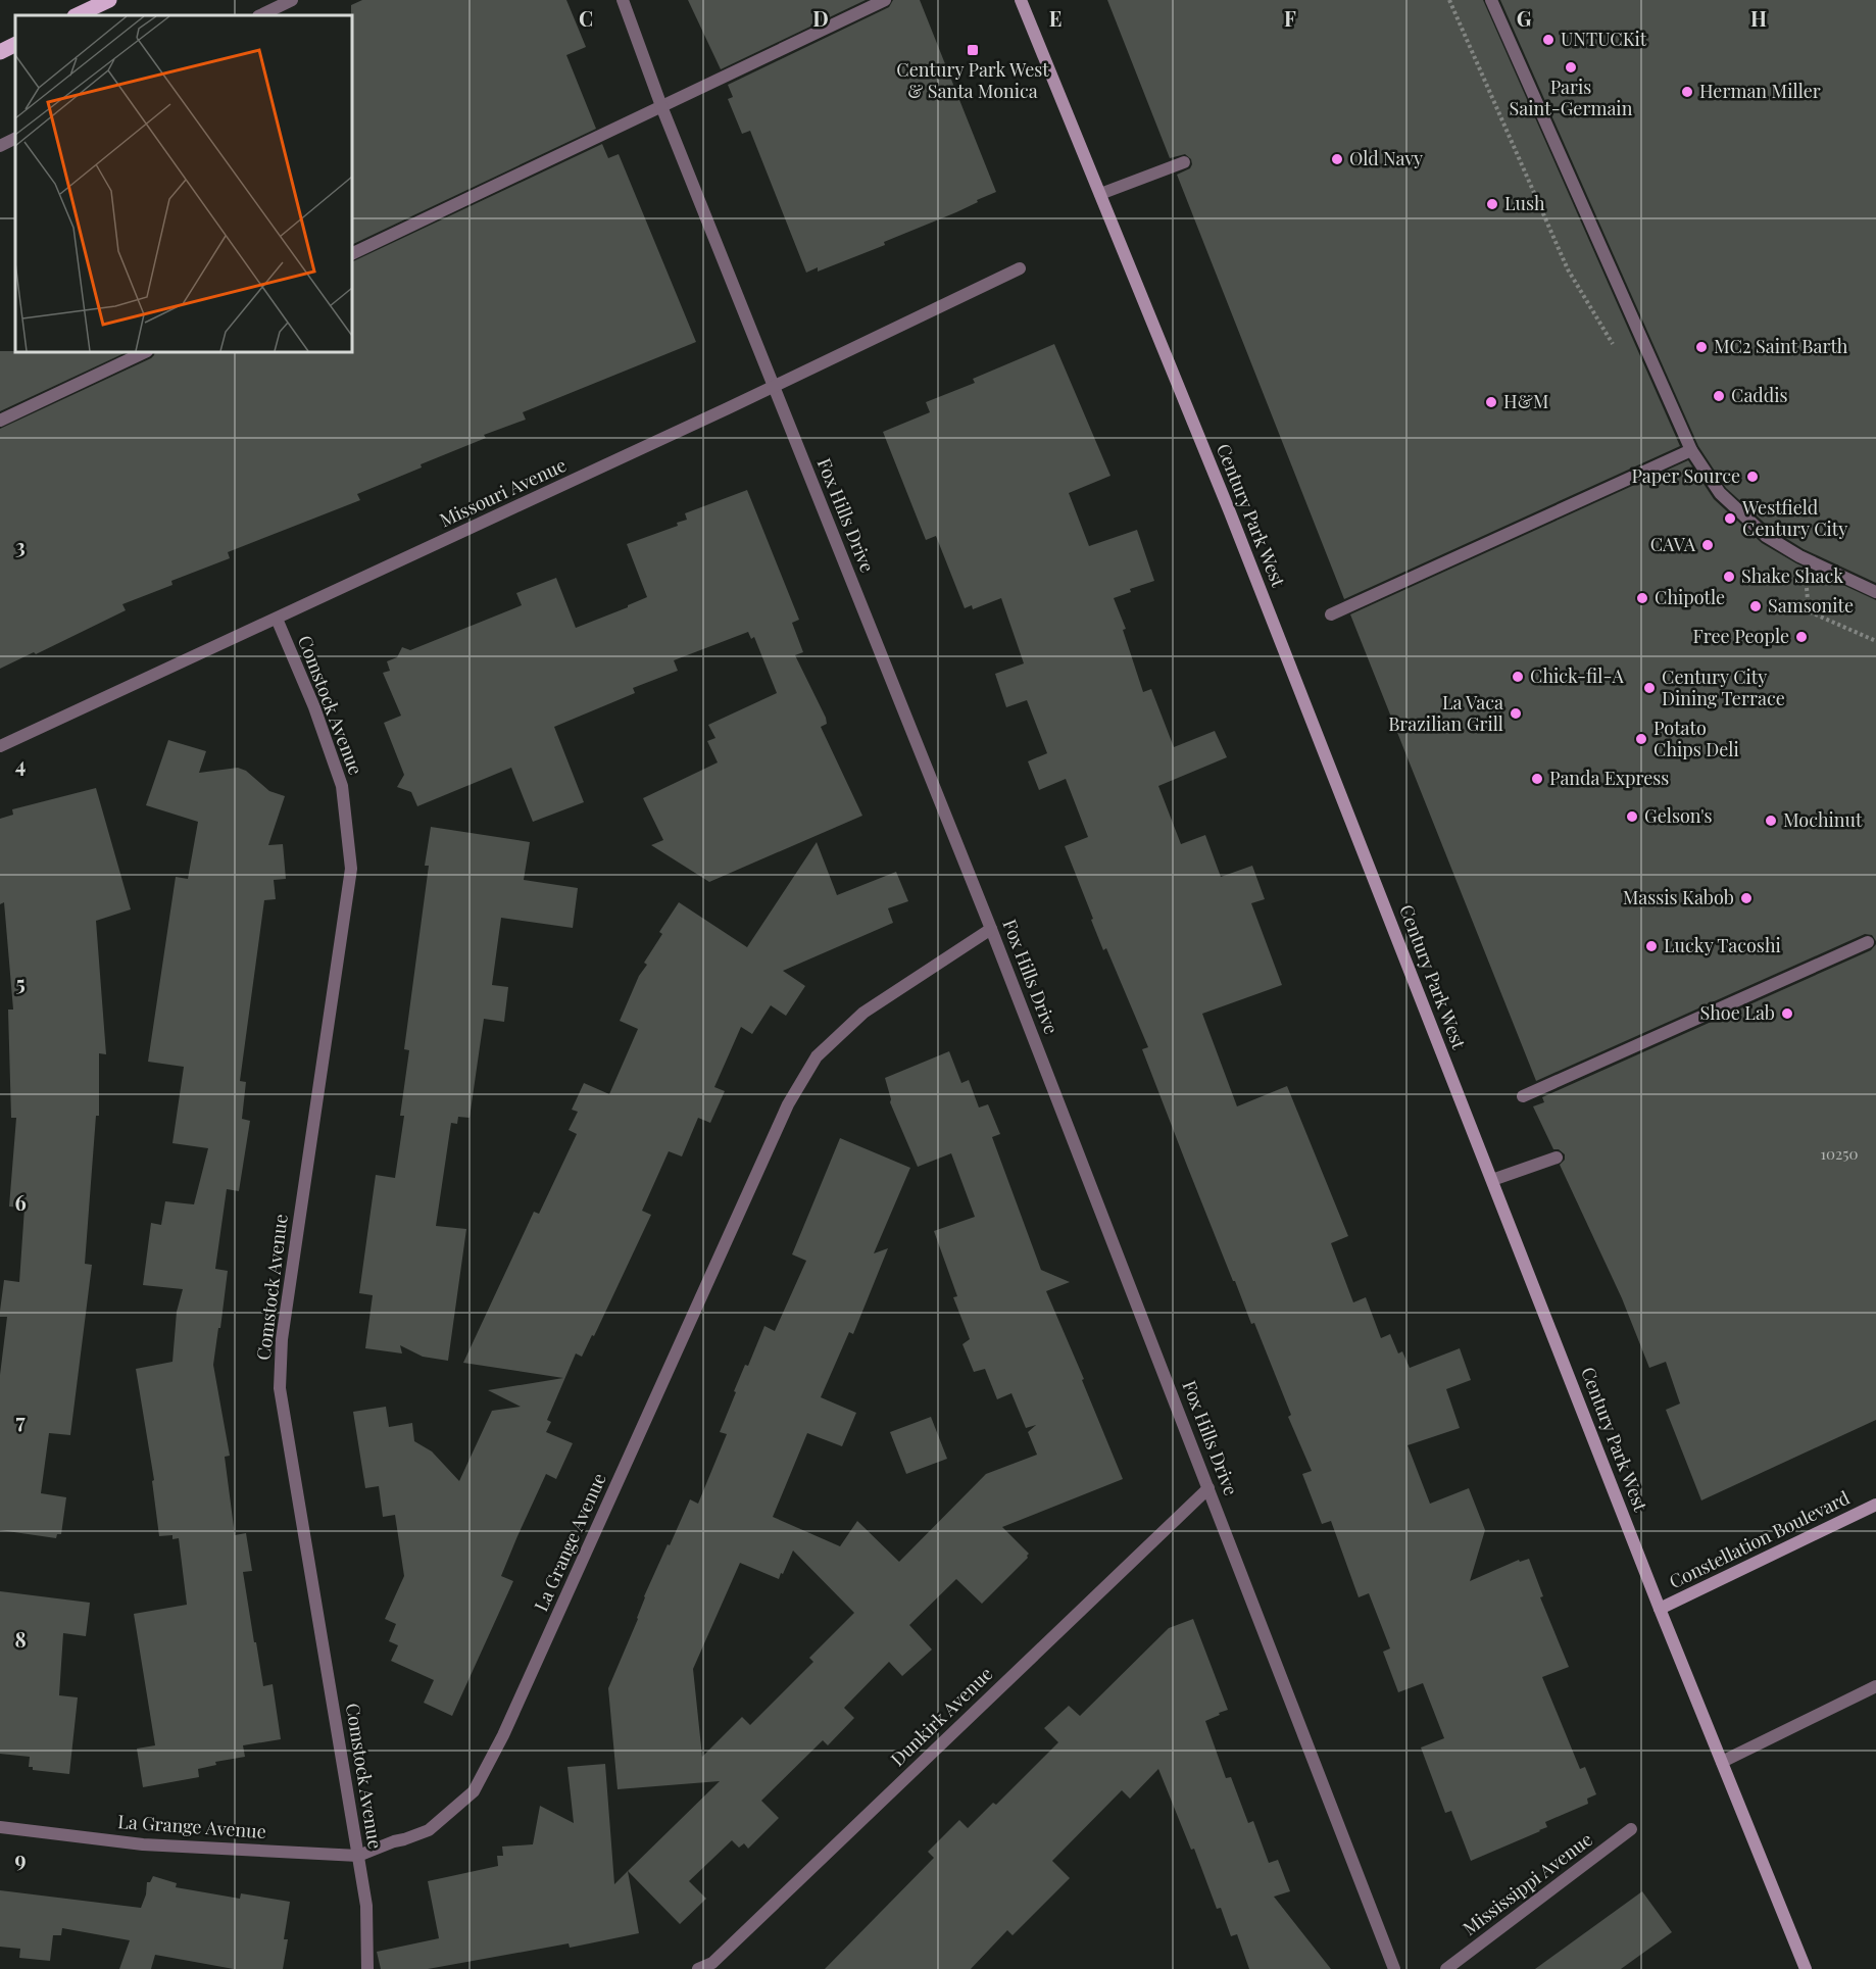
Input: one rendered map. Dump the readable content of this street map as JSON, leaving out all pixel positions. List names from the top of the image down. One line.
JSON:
{"streets":{"main road":["Century Park West","Constellation Boulevard"],"street":["Missouri Avenue","Fox Hills Drive","Comstock Avenue","La Grange Avenue","Dunkirk Avenue","Mississippi Avenue"]},"crossings":[["Missouri Avenue","Fox Hills Drive"],["Missouri Avenue","Comstock Avenue"],["Fox Hills Drive","La Grange Avenue"],["Fox Hills Drive","Dunkirk Avenue"],["Century Park West","Constellation Boulevard"],["Comstock Avenue","La Grange Avenue"]],"places":{"other":["UNTUCKit","Paris Saint-Germain","Herman Miller","Old Navy","Lush","MC2 Saint Barth","Caddis","H&M","Paper Source","Westfield Century City","CAVA","Shake Shack","Chipotle","Samsonite","Free People","Chick-fil-A","Century City Dining Terrace","La Vaca Brazilian Grill","Potato Chips Deli","Panda Express","Gelson's","Mochinut","Massis Kabob","Lucky Tacoshi","Shoe Lab"],"transit":["Century Park West & Santa Monica"]},"house_numbers":["10250"],"grid":{"columns":["C","D","E","F","G","H"],"rows":["3","4","5","6","7","8","9"]}}
